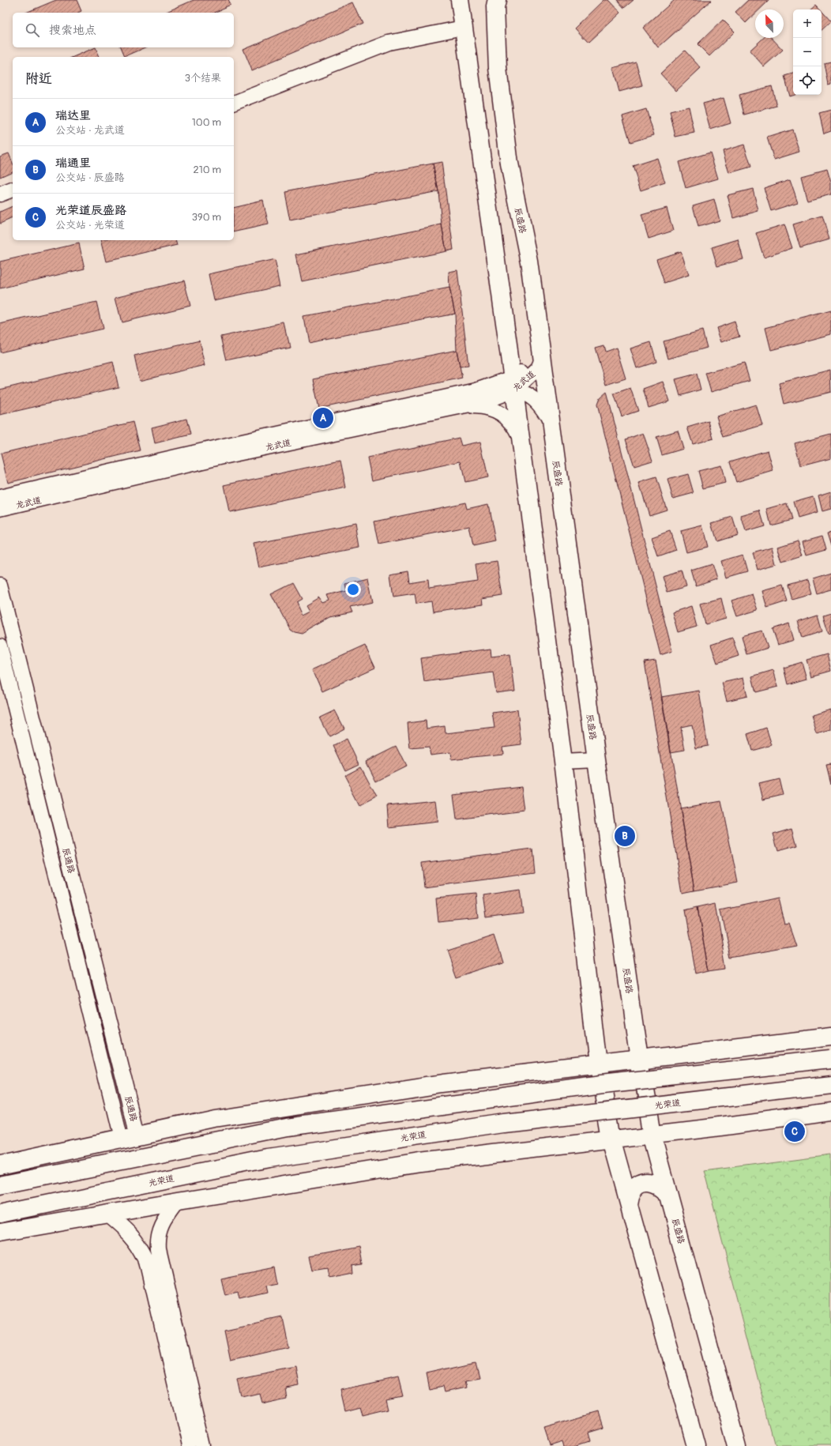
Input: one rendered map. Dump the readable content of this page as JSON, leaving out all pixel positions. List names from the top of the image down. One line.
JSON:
{"streets":{"main road":["辰盛路","光荣道"],"street":["龙武道","辰通路"]},"crossings":[["辰盛路","龙武道"]],"north":"top left","page":{"map_buttons":["+","−"],"search":"搜索地点","heading":["附近","3个结果"],"list":[{"mark":"A","name":"瑞达里","note":"公交站 · 龙武道","value":"100 m"},{"mark":"B","name":"瑞通里","note":"公交站 · 辰盛路","value":"210 m"},{"mark":"C","name":"光荣道辰盛路","note":"公交站 · 光荣道","value":"390 m"}],"pins":["A","B","C"]}}
